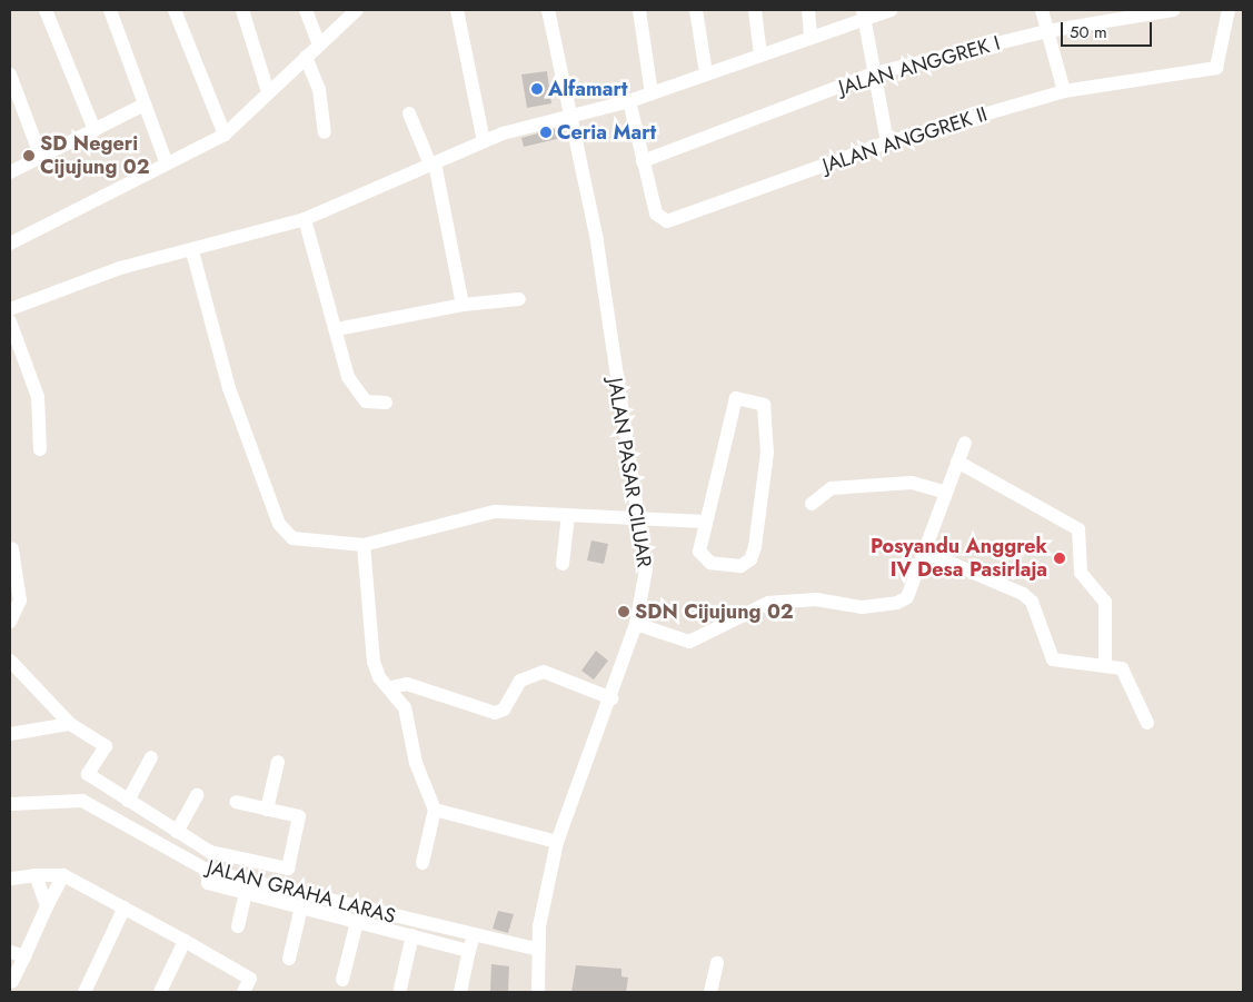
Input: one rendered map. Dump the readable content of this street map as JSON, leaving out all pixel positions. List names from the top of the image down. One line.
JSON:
{"streets":{"street":["JALAN ANGGREK I","JALAN ANGGREK II","JALAN PASAR CILUAR","JALAN GRAHA LARAS"]},"crossings":[["JALAN ANGGREK I","JALAN ANGGREK II"],["JALAN PASAR CILUAR","JALAN GRAHA LARAS"]],"places":["Alfamart","Ceria Mart","SD Negeri Cijujung 02","Posyandu Anggrek IV Desa Pasirlaja","SDN Cijujung 02"],"scale_bar":"50 m"}
